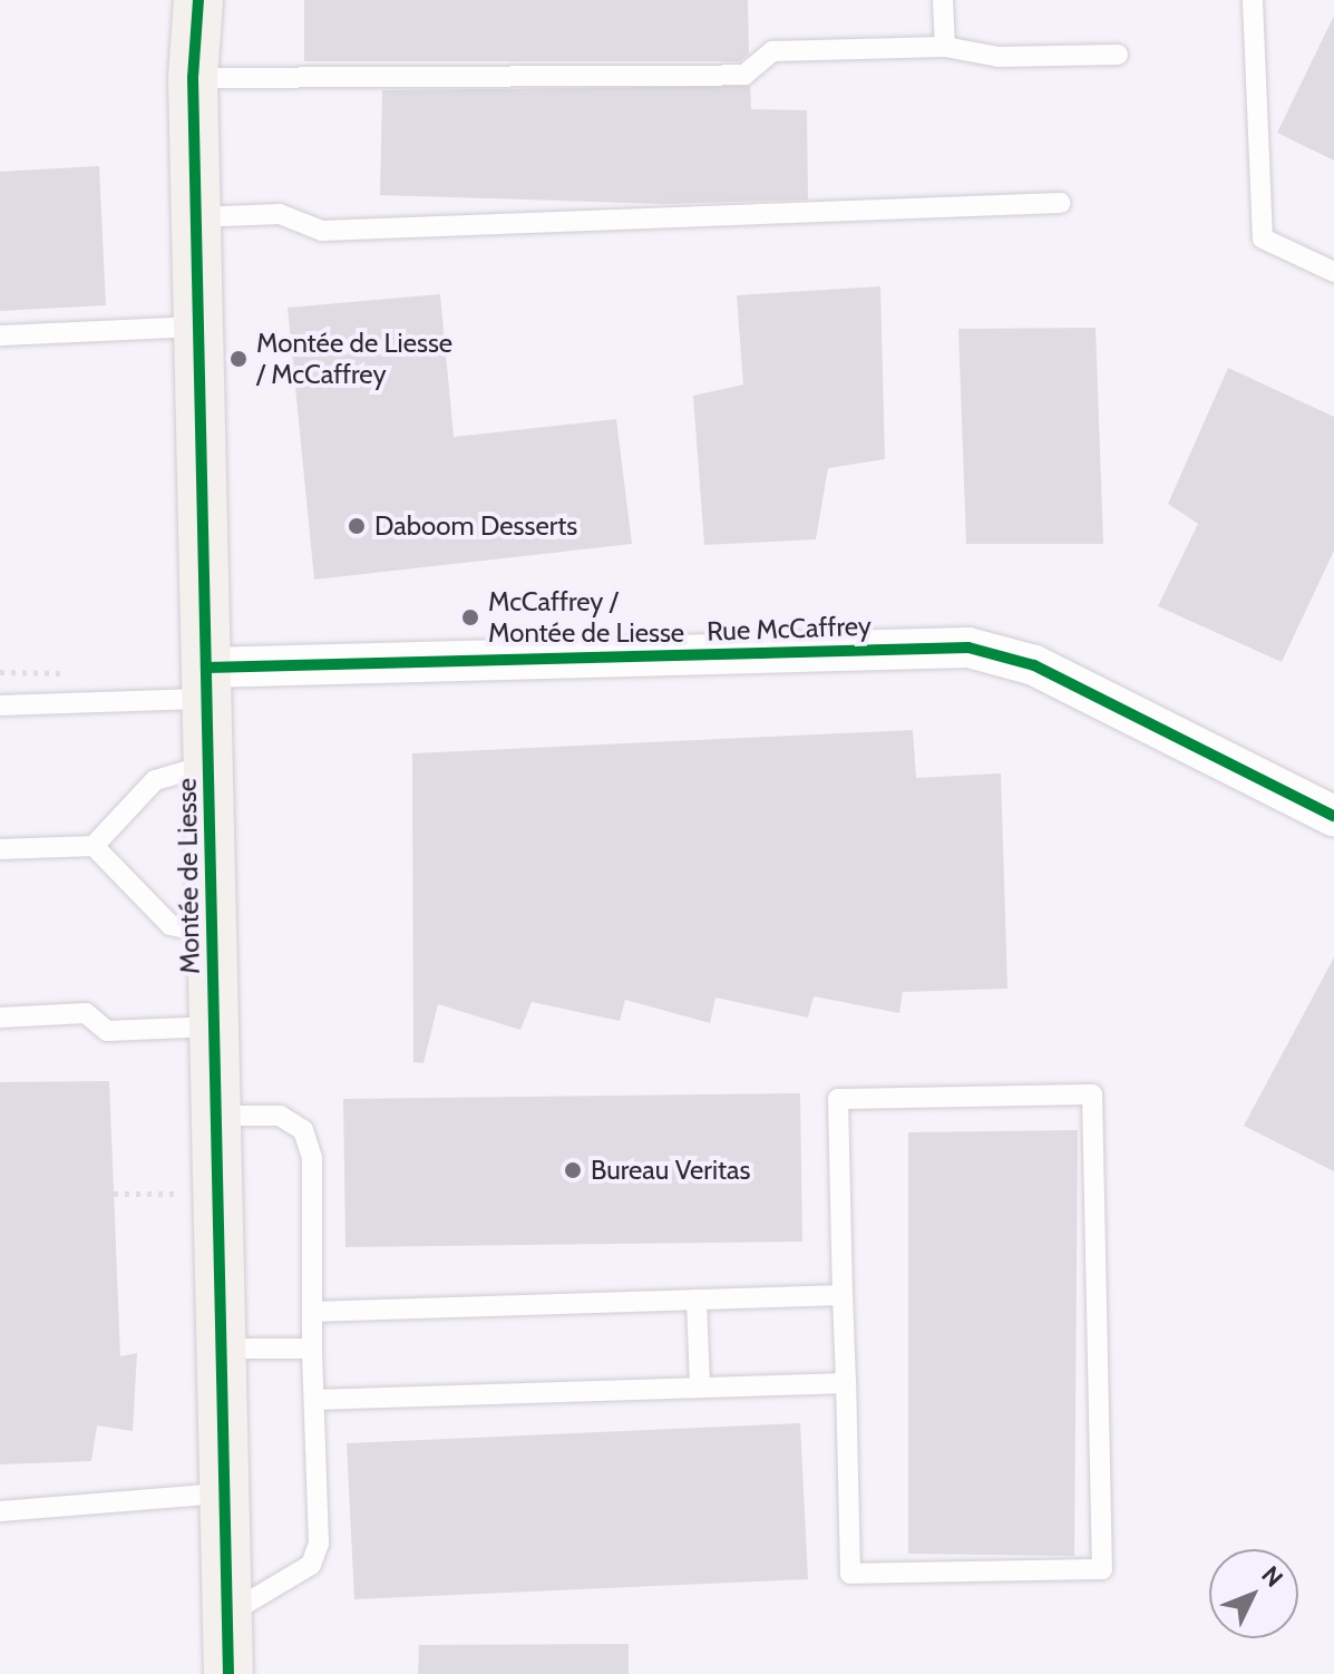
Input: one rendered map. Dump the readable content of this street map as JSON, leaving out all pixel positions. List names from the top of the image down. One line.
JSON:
{"streets":{"street":["Rue McCaffrey","Montée de Liesse"]},"crossings":[["Rue McCaffrey","Montée de Liesse"]],"places":["Montée de Liesse / McCaffrey","Daboom Desserts","McCaffrey / Montée de Liesse","Bureau Veritas"],"north":"top right"}
